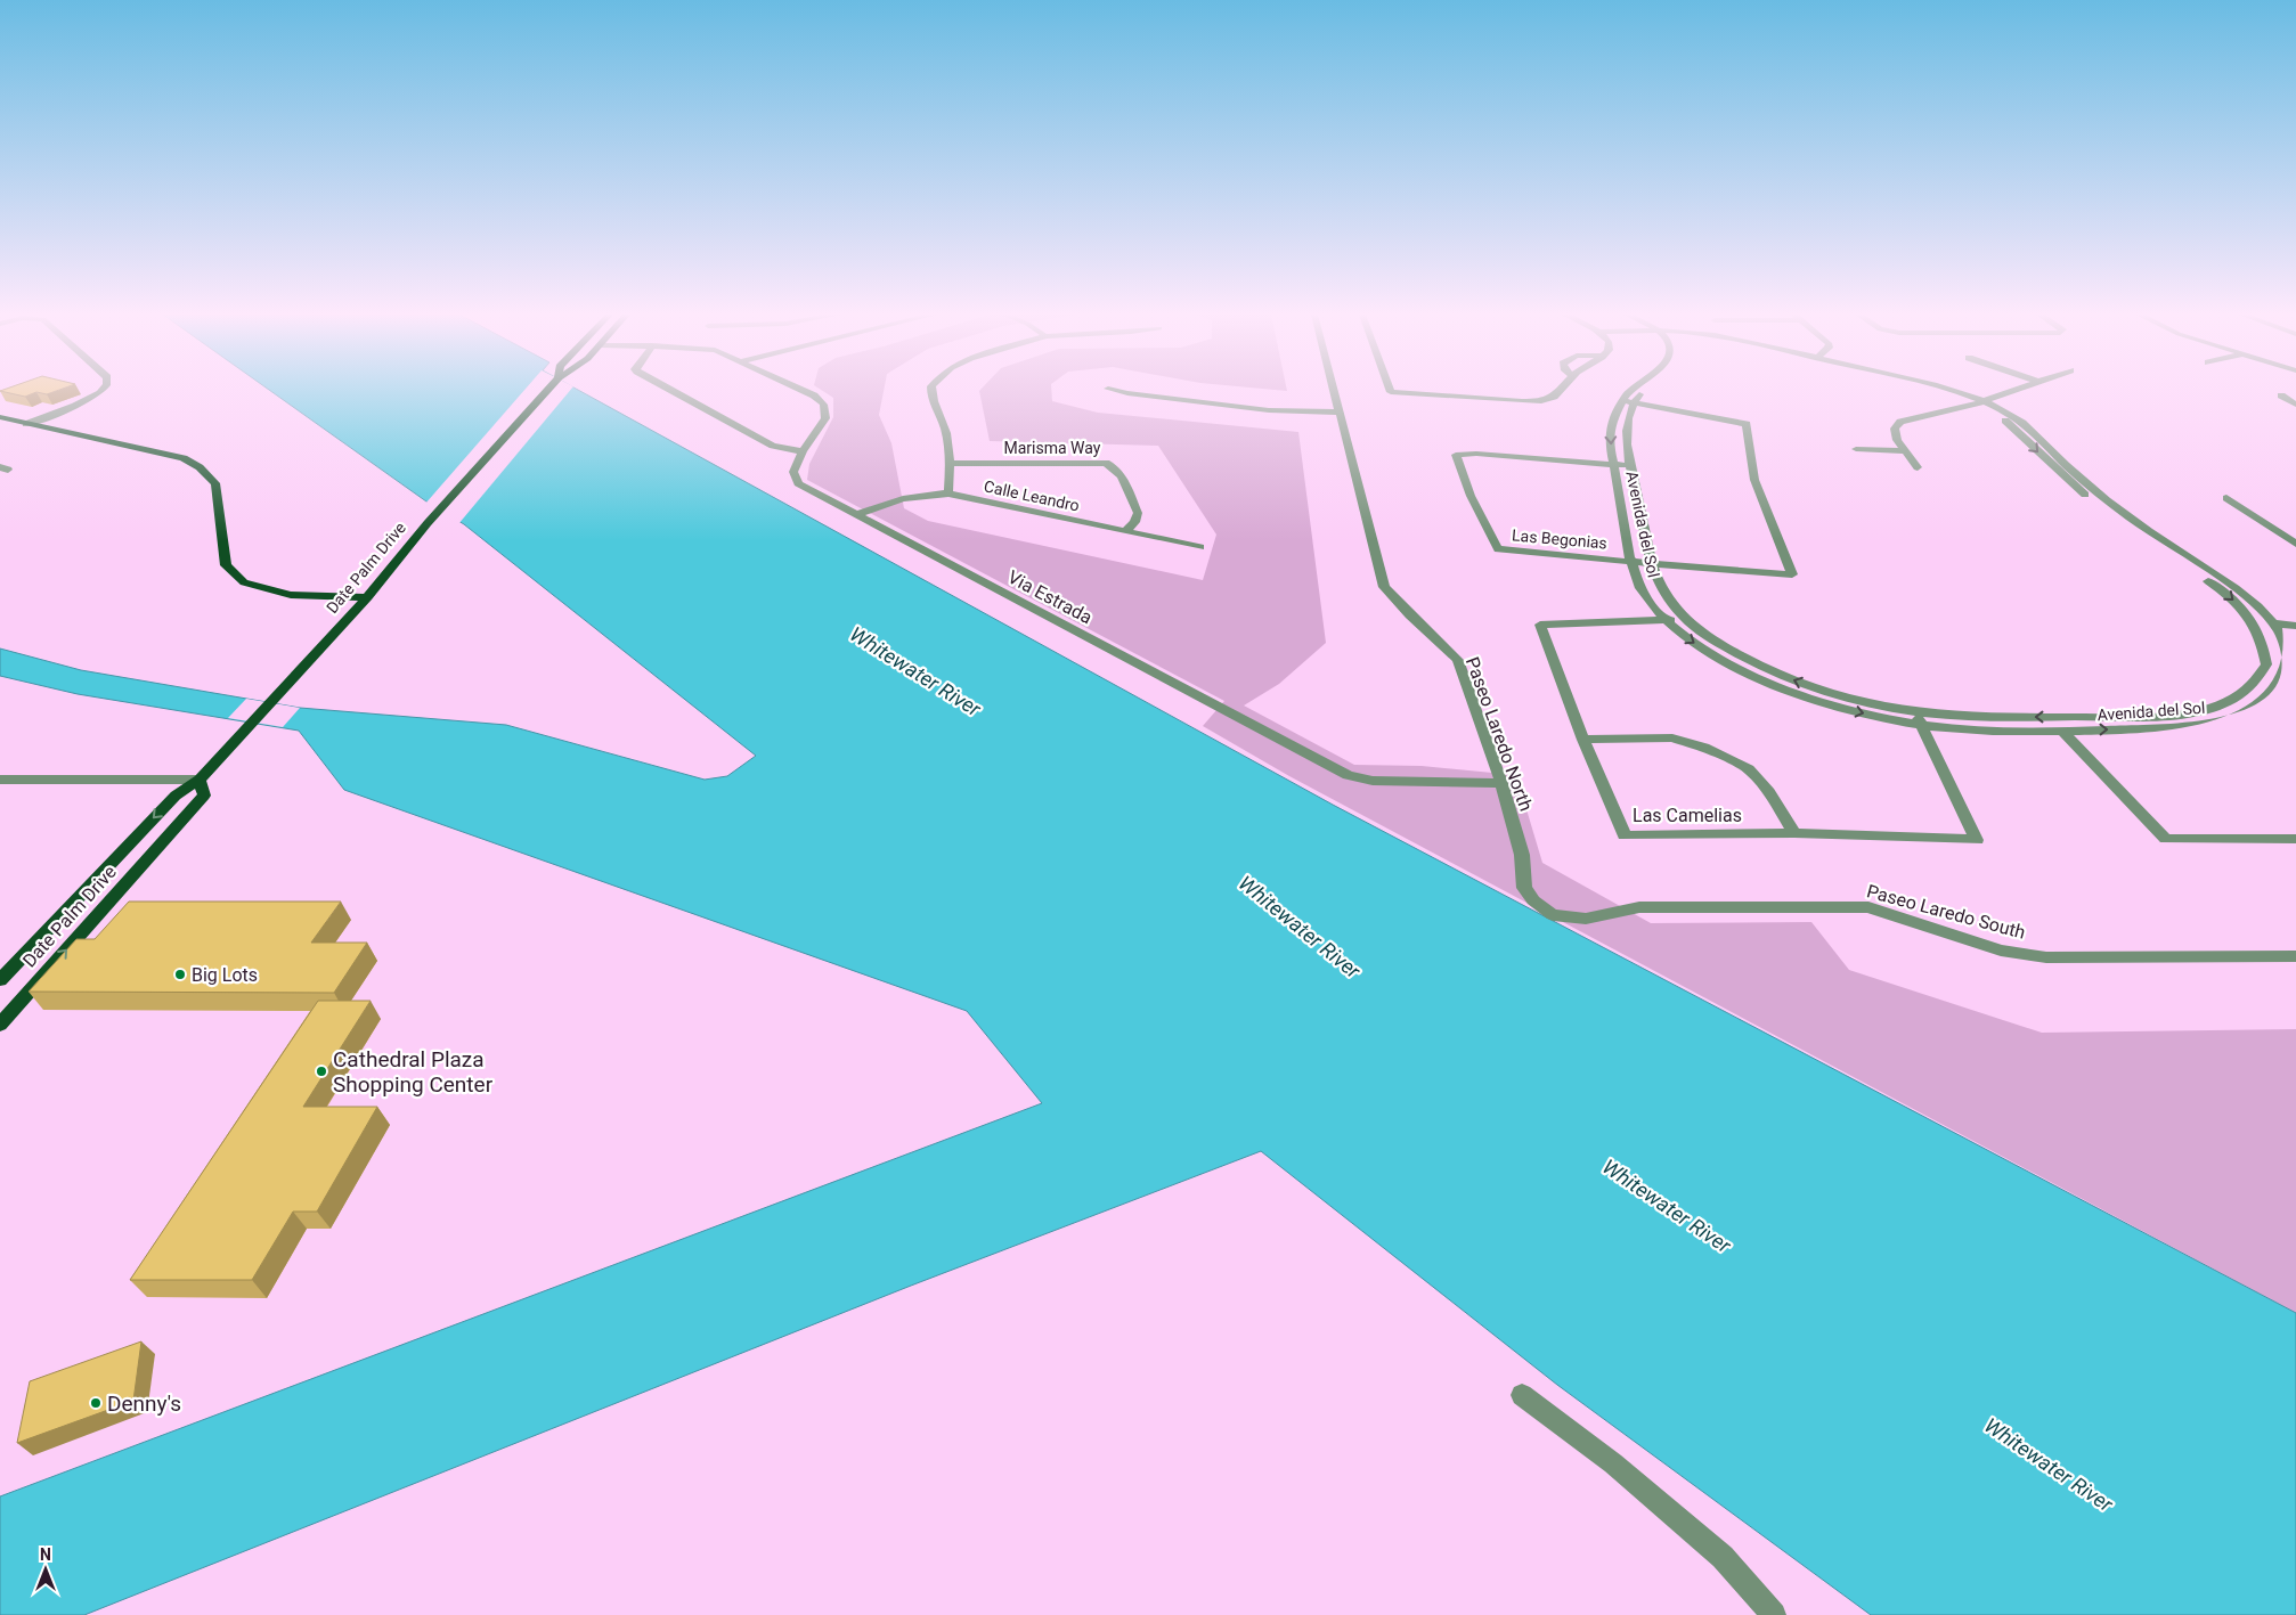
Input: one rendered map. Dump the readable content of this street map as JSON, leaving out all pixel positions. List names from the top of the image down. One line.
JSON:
{"streets":{"main road":["Date Palm Drive"],"street":["Marisma Way","Calle Leandro","Avenida del Sol","Las Begonias","Via Estrada","Paseo Laredo North","Las Camelias","Paseo Laredo South"]},"crossings":[["Marisma Way","Calle Leandro"],["Calle Leandro","Via Estrada"],["Avenida del Sol","Las Begonias"],["Avenida del Sol","Las Camelias"],["Via Estrada","Paseo Laredo North"],["Paseo Laredo North","Paseo Laredo South"]],"water":["Whitewater River"],"places":["Big Lots","Cathedral Plaza Shopping Center","Denny's"],"north":"top"}
